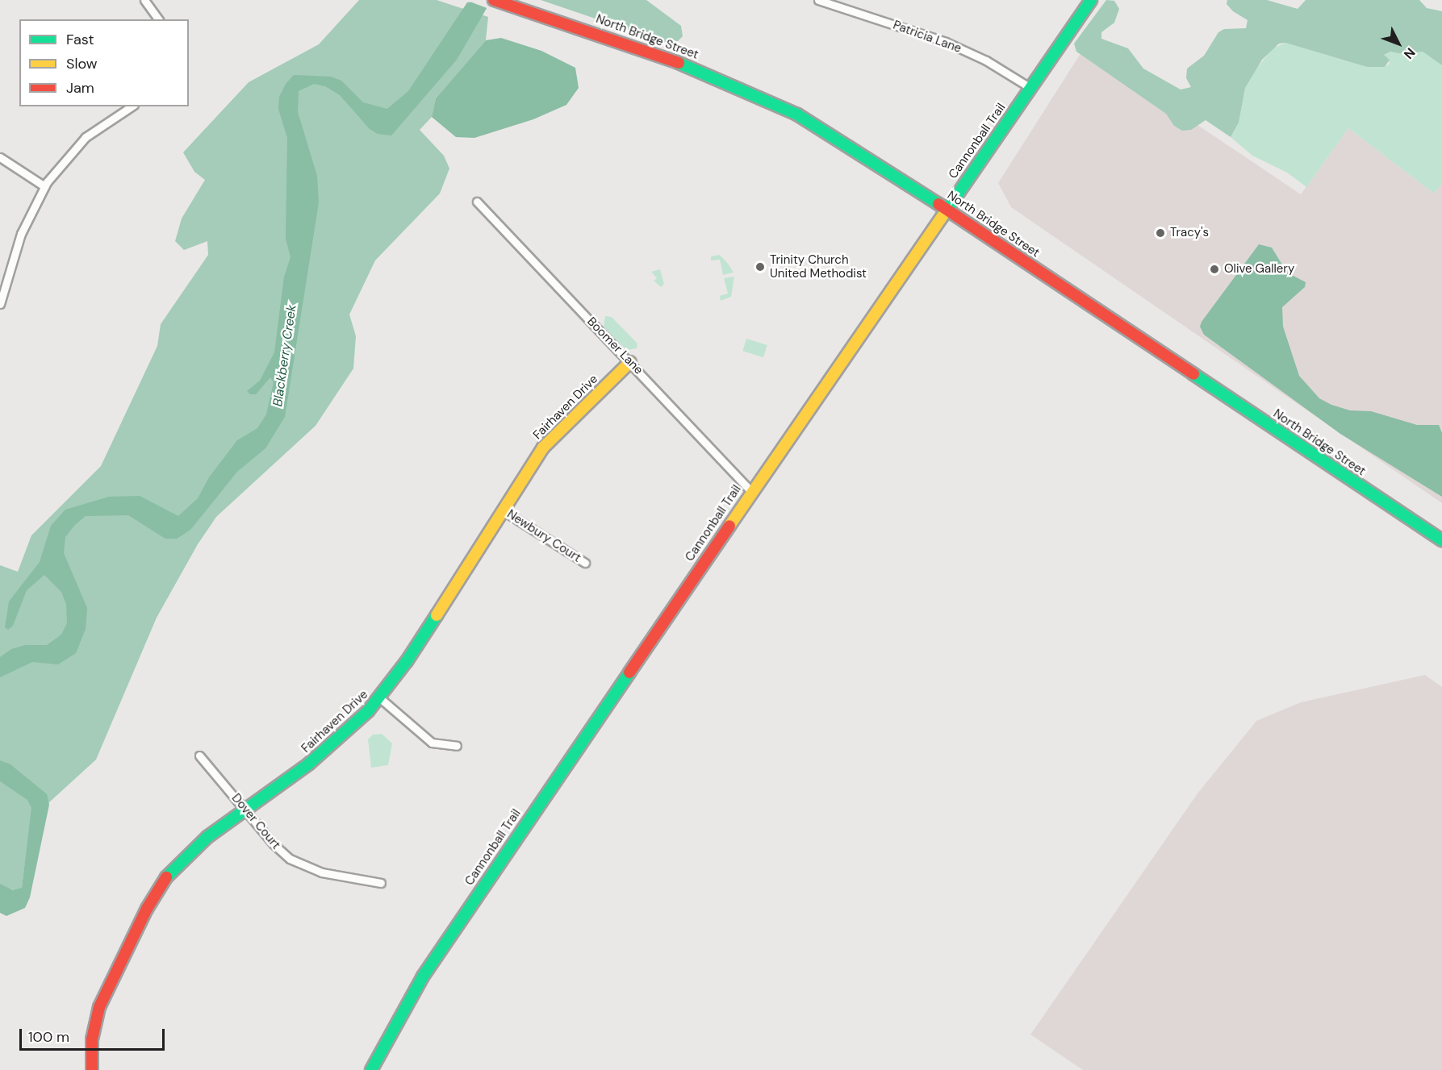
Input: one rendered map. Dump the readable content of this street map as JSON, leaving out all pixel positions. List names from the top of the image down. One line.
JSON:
{"streets":{"main road":["North Bridge Street","Cannonball Trail","Fairhaven Drive"],"street":["Patricia Lane","Boomer Lane","Newbury Court","Dover Court"]},"crossings":[["North Bridge Street","Cannonball Trail"],["Patricia Lane","Cannonball Trail"],["Cannonball Trail","Boomer Lane"],["Boomer Lane","Fairhaven Drive"],["Fairhaven Drive","Newbury Court"],["Fairhaven Drive","Dover Court"]],"water":["Blackberry Creek"],"places":["Tracy's","Trinity Church United Methodist","Olive Gallery"],"legend":["Fast","Slow","Jam"],"scale_bar":"100 m","north":"bottom right"}
